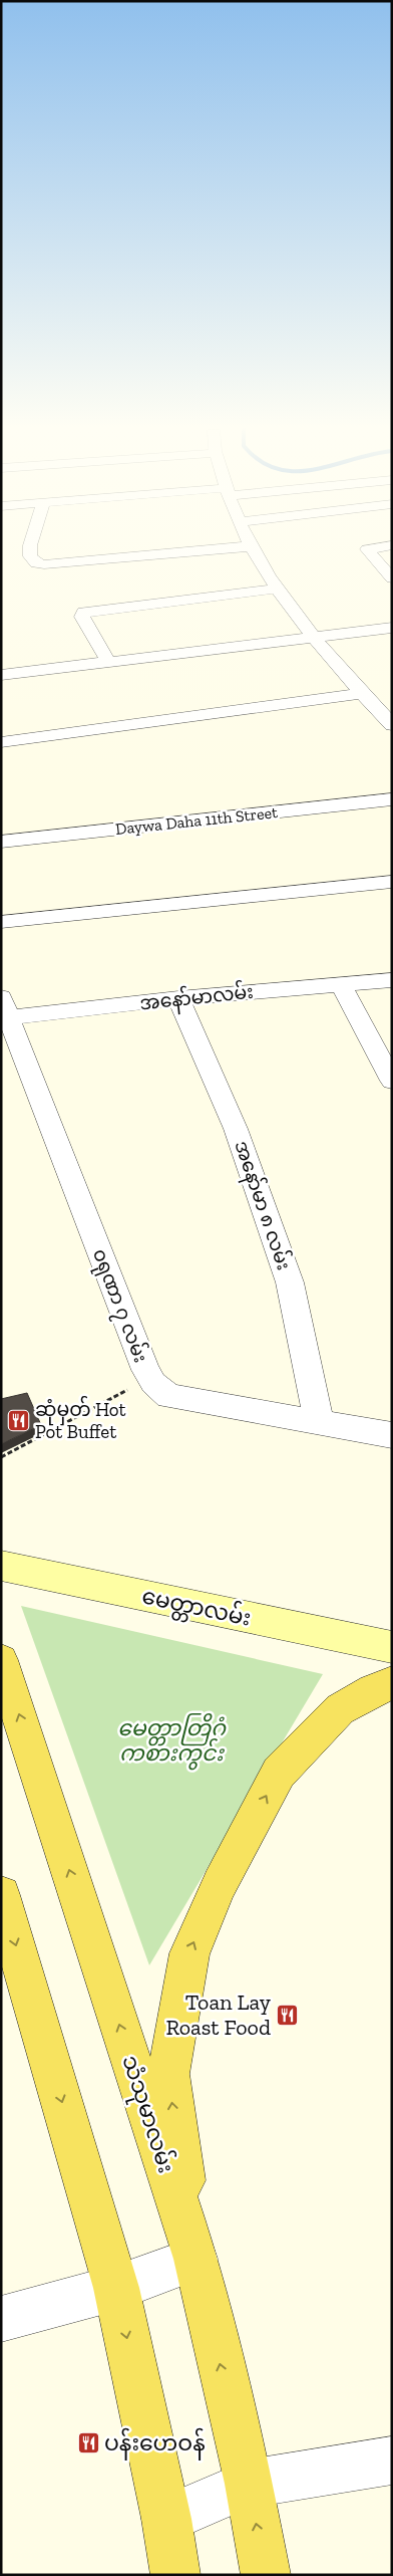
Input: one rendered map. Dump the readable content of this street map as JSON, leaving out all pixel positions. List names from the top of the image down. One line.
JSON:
{"streets":{"main road":["မေတ္တာလမ်း","သံသုမာလမ်း"],"street":["Daywa Daha 11th Street","အနော်မာလမ်း","အနော်မာ ၈ လမ်း","၀ရုဏာ ၇ လမ်း"]},"crossings":[["အနော်မာလမ်း","အနော်မာ ၈ လမ်း"],["အနော်မာလမ်း","၀ရုဏာ ၇ လမ်း"],["အနော်မာ ၈ လမ်း","၀ရုဏာ ၇ လမ်း"]],"parks":["မေတ္တာတြိဂံ ကစားကွင်း"],"places":{"restaurant":["ဆုံမှတ် Hot Pot Buffet","Toan Lay Roast Food","ပန်းဟေဝန်"]}}
